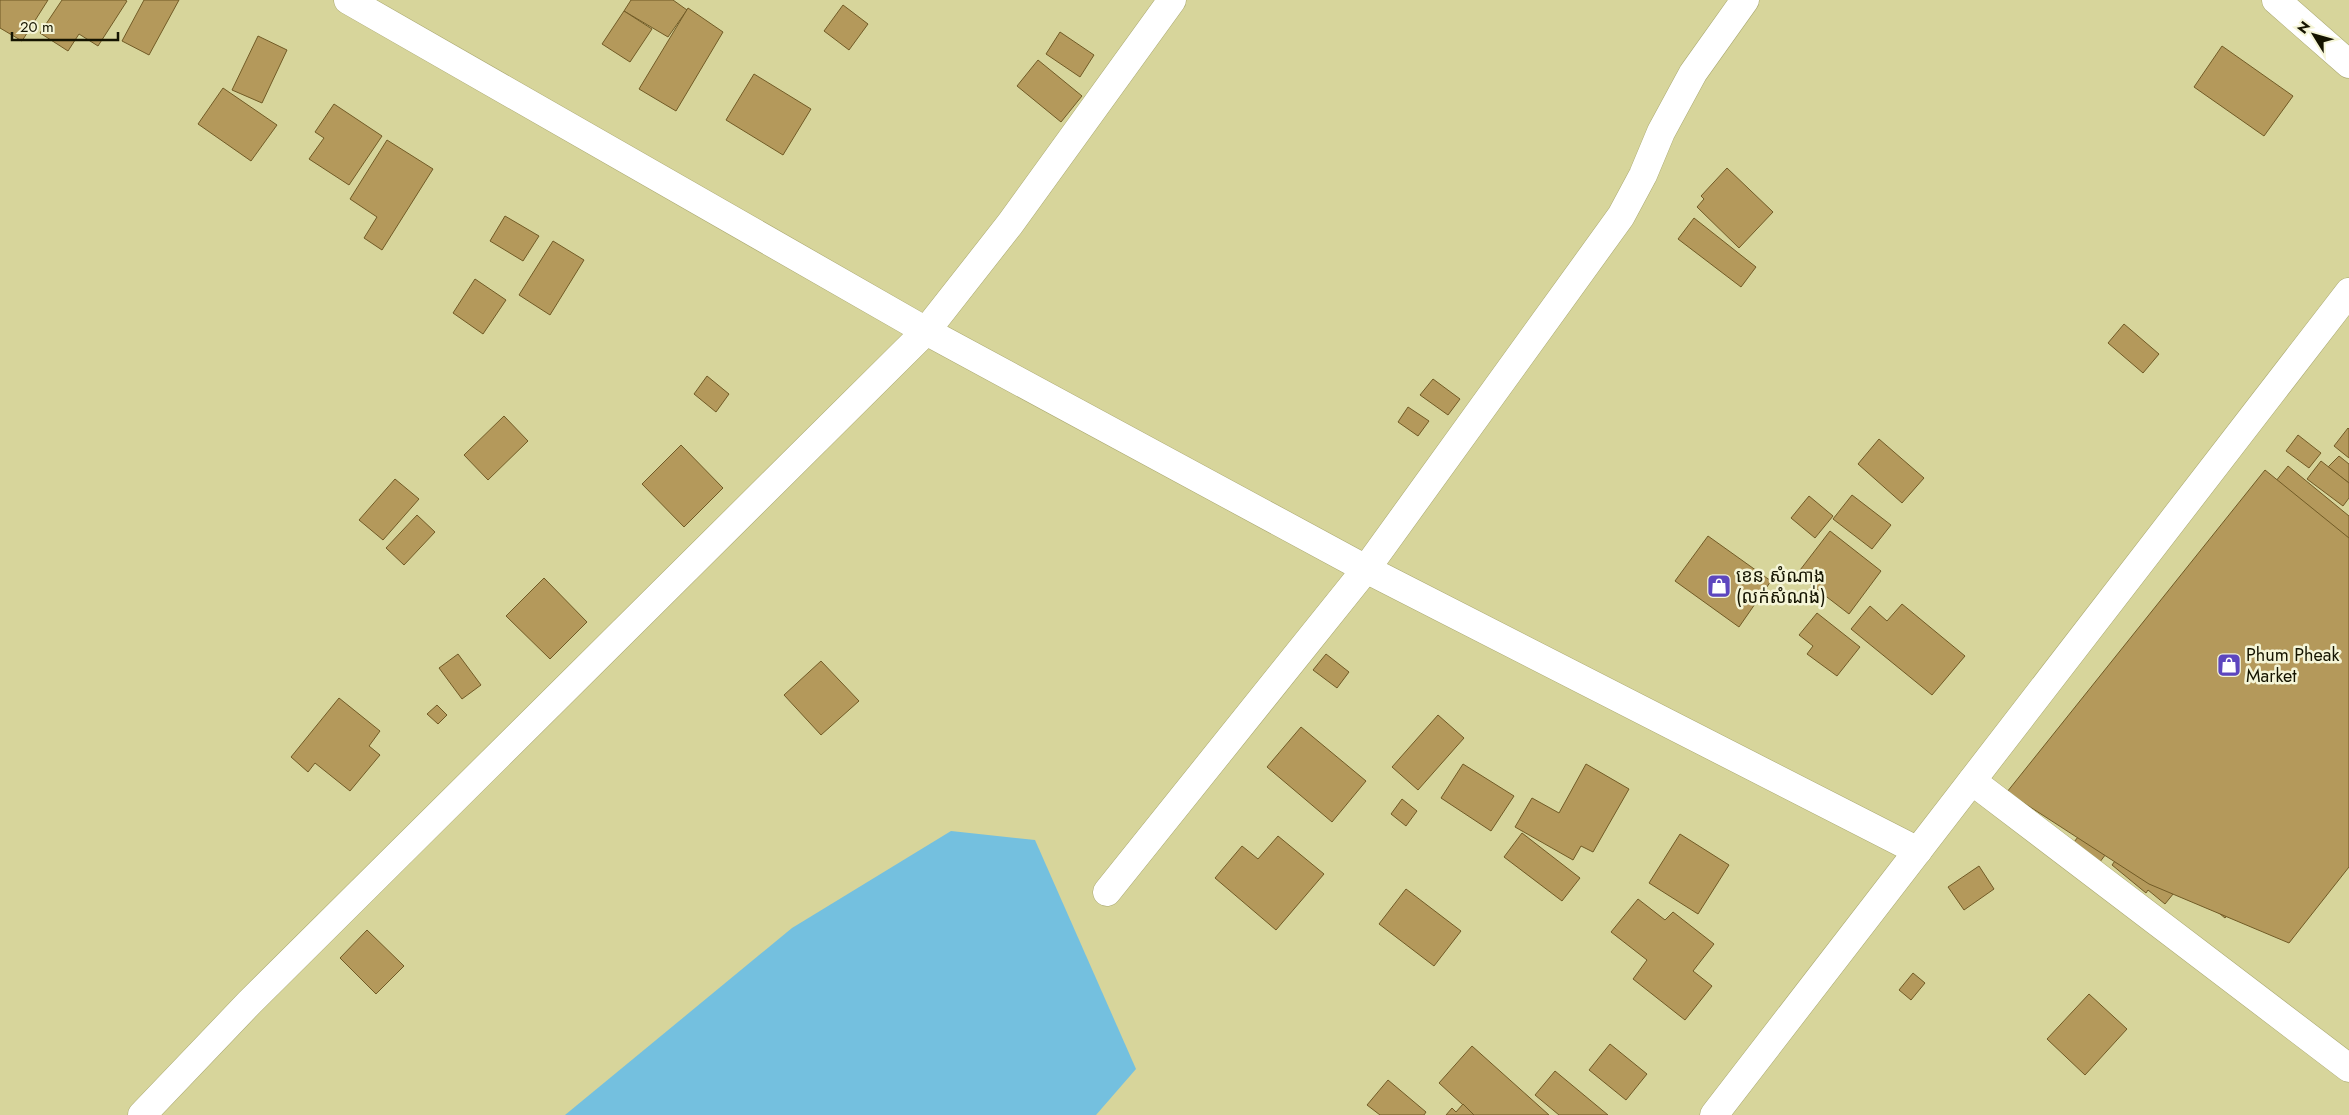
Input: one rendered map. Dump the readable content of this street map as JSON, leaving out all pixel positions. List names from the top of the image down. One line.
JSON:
{"places":{"shop":["ខេន សំណាង (លក់សំណង់)","Phum Pheak Market"]},"scale_bar":"20 m","north":"top left"}
